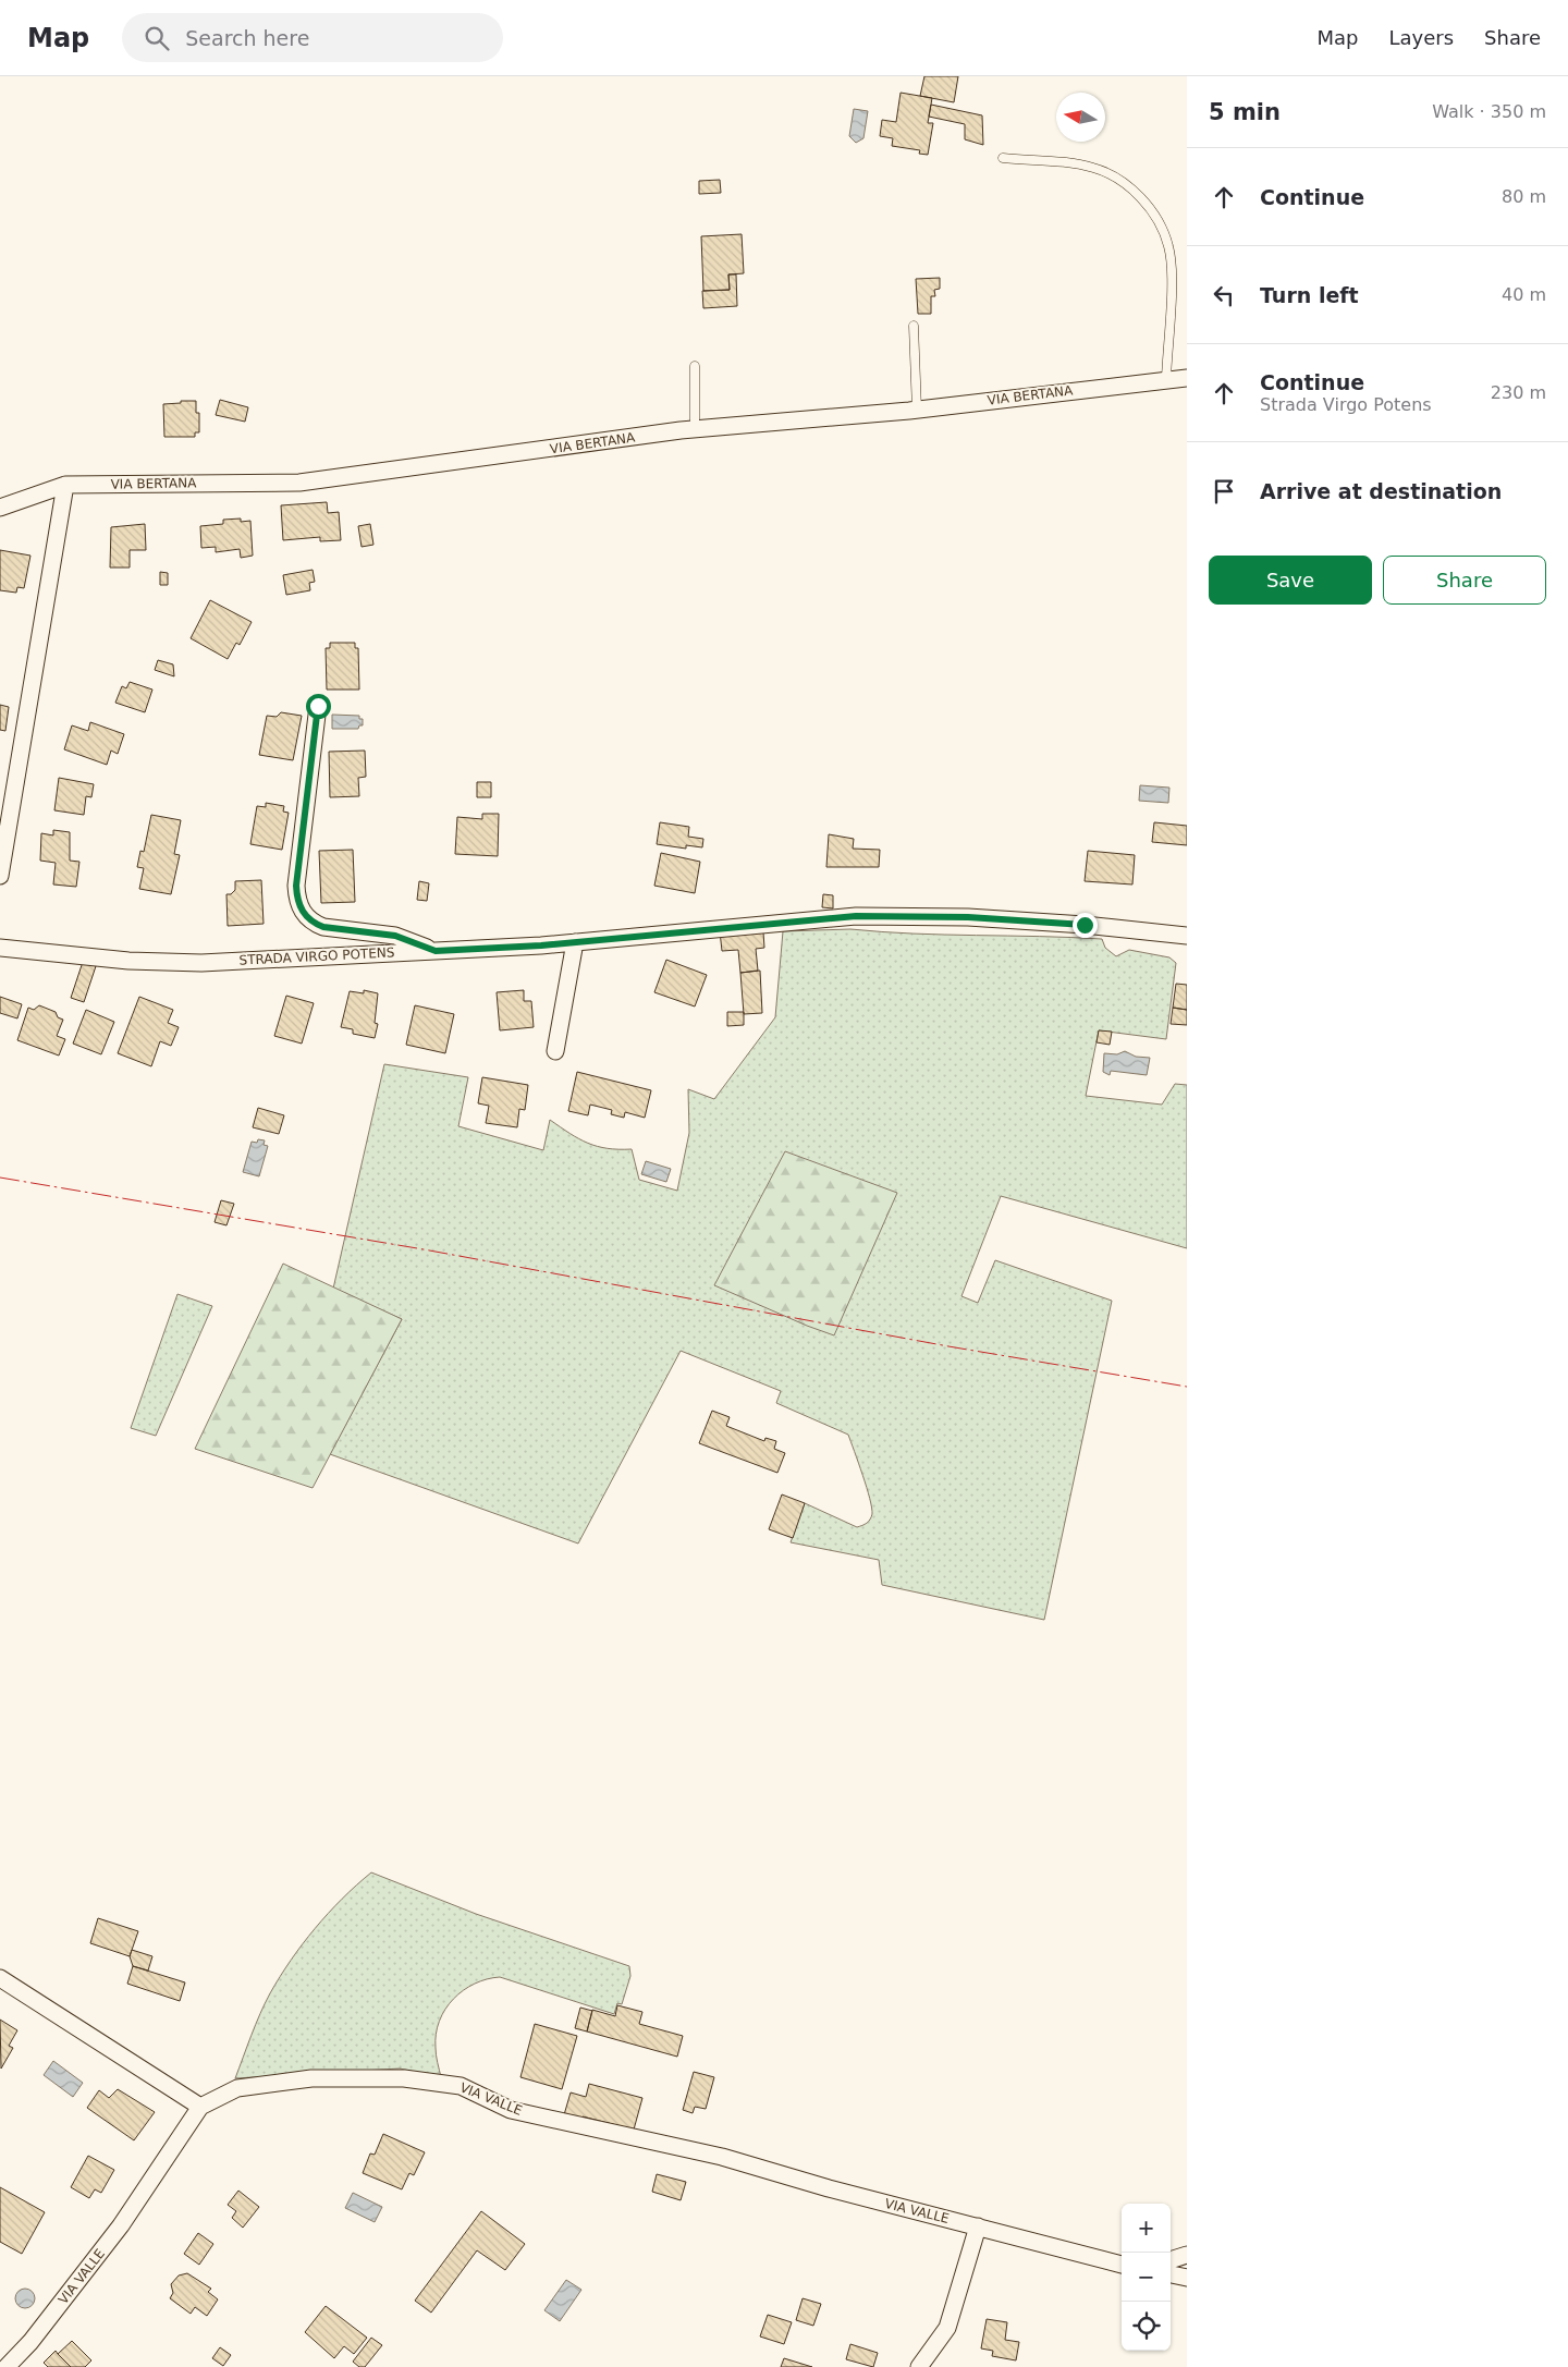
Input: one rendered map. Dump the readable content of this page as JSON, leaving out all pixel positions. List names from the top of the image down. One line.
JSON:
{"streets":{"street":["VIA BERTANA","STRADA VIRGO POTENS","VIA VALLE"]},"north":"left","page":{"header":"Map","search":"Search here","nav":["Map","Layers","Share"],"heading":["5 min","Walk · 350 m"],"list":[["Continue","80 m"],["Turn left","40 m"],["Continue","Strada Virgo Potens","230 m"],"Arrive at destination"],"buttons":["Save","Share"],"map_buttons":["+","−"]}}
